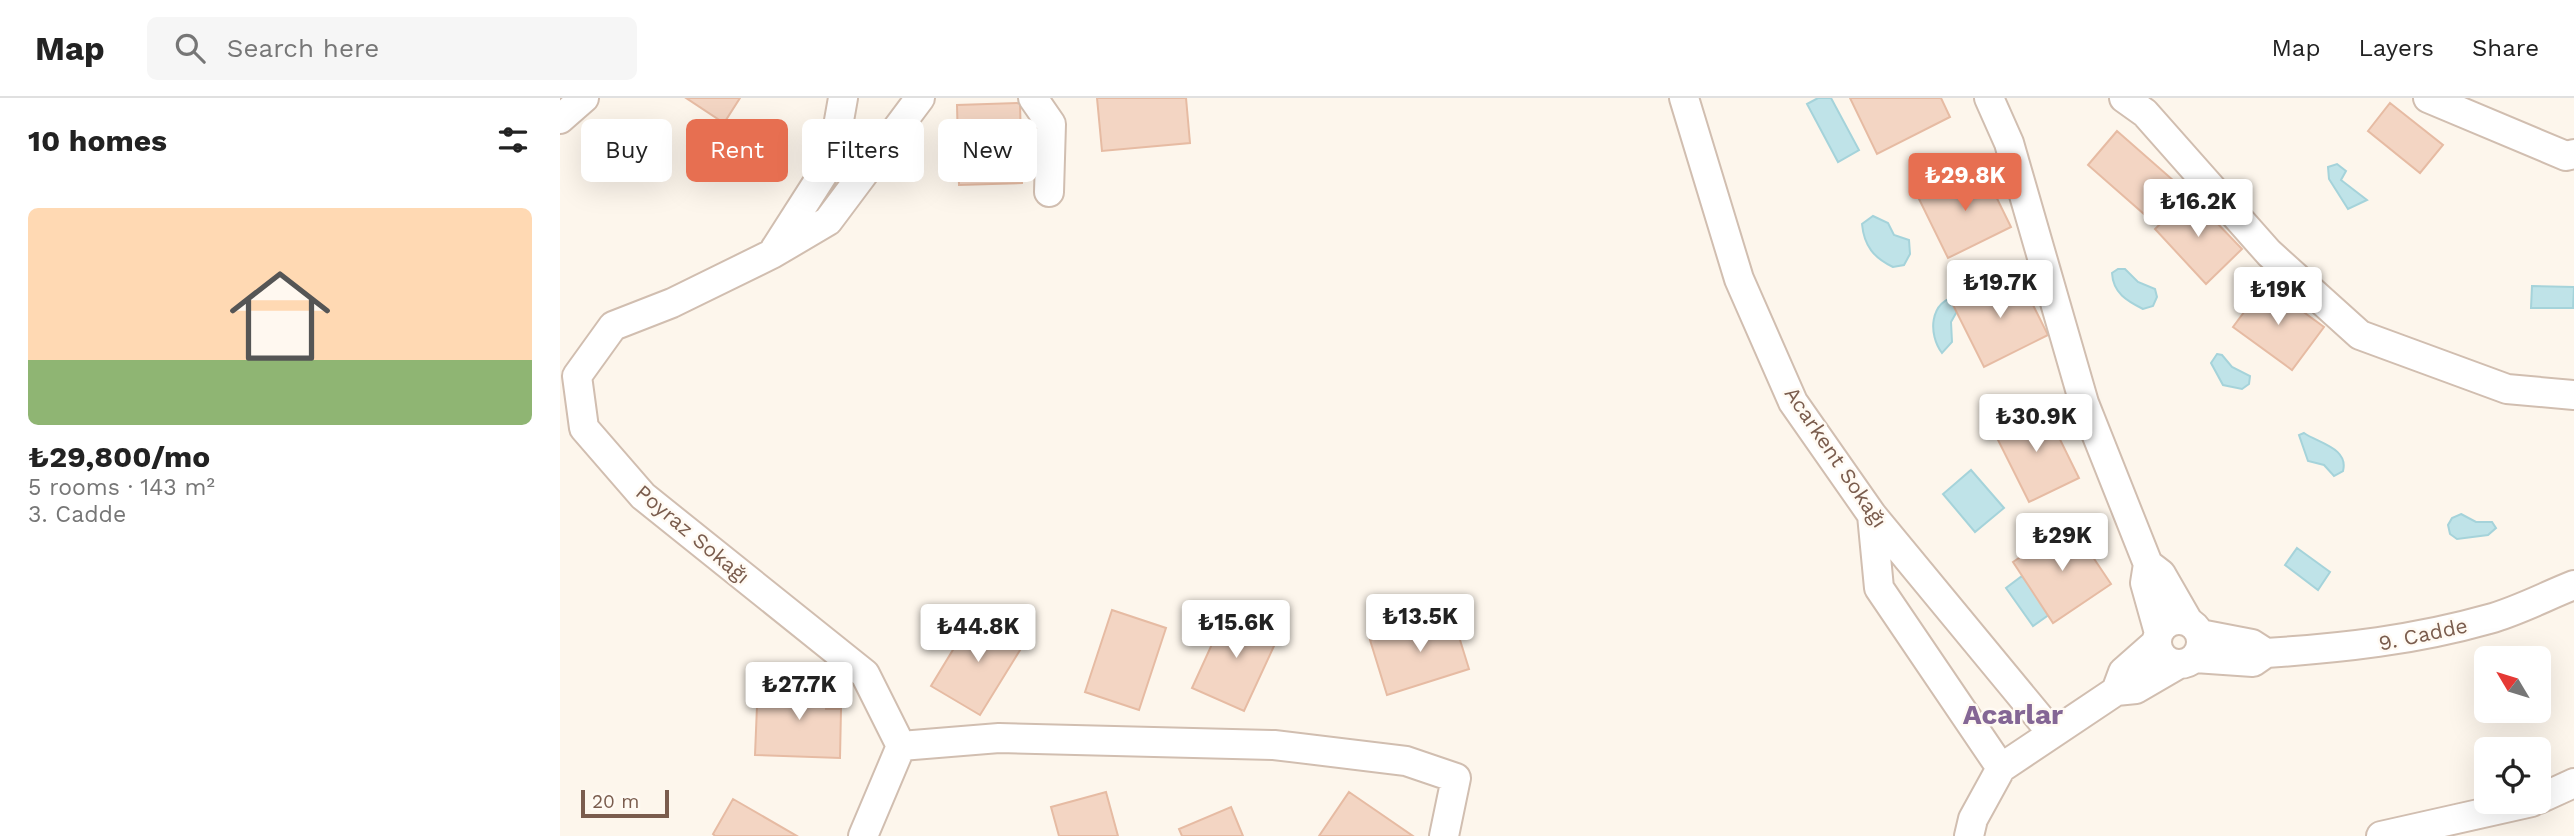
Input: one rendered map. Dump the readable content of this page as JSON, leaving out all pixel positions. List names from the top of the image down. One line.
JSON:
{"streets":{"street":["Acarkent Sokağı","Poyraz Sokağı","9. Cadde"]},"districts":["Acarlar"],"scale_bar":"20 m","north":"top left","page":{"header":"Map","search":"Search here","nav":["Map","Layers","Share"],"heading":"10 homes","chip":["Buy","Rent","Filters","New"],"price":["₺29.8K","₺16.2K","₺19.7K","₺19K","₺30.9K","₺29K","₺13.5K","₺15.6K","₺44.8K","₺27.7K"],"list":[{"name":"₺29,800/mo","note":"5 rooms · 143 m² · 3. Cadde"}],"scale":"20 m"}}
